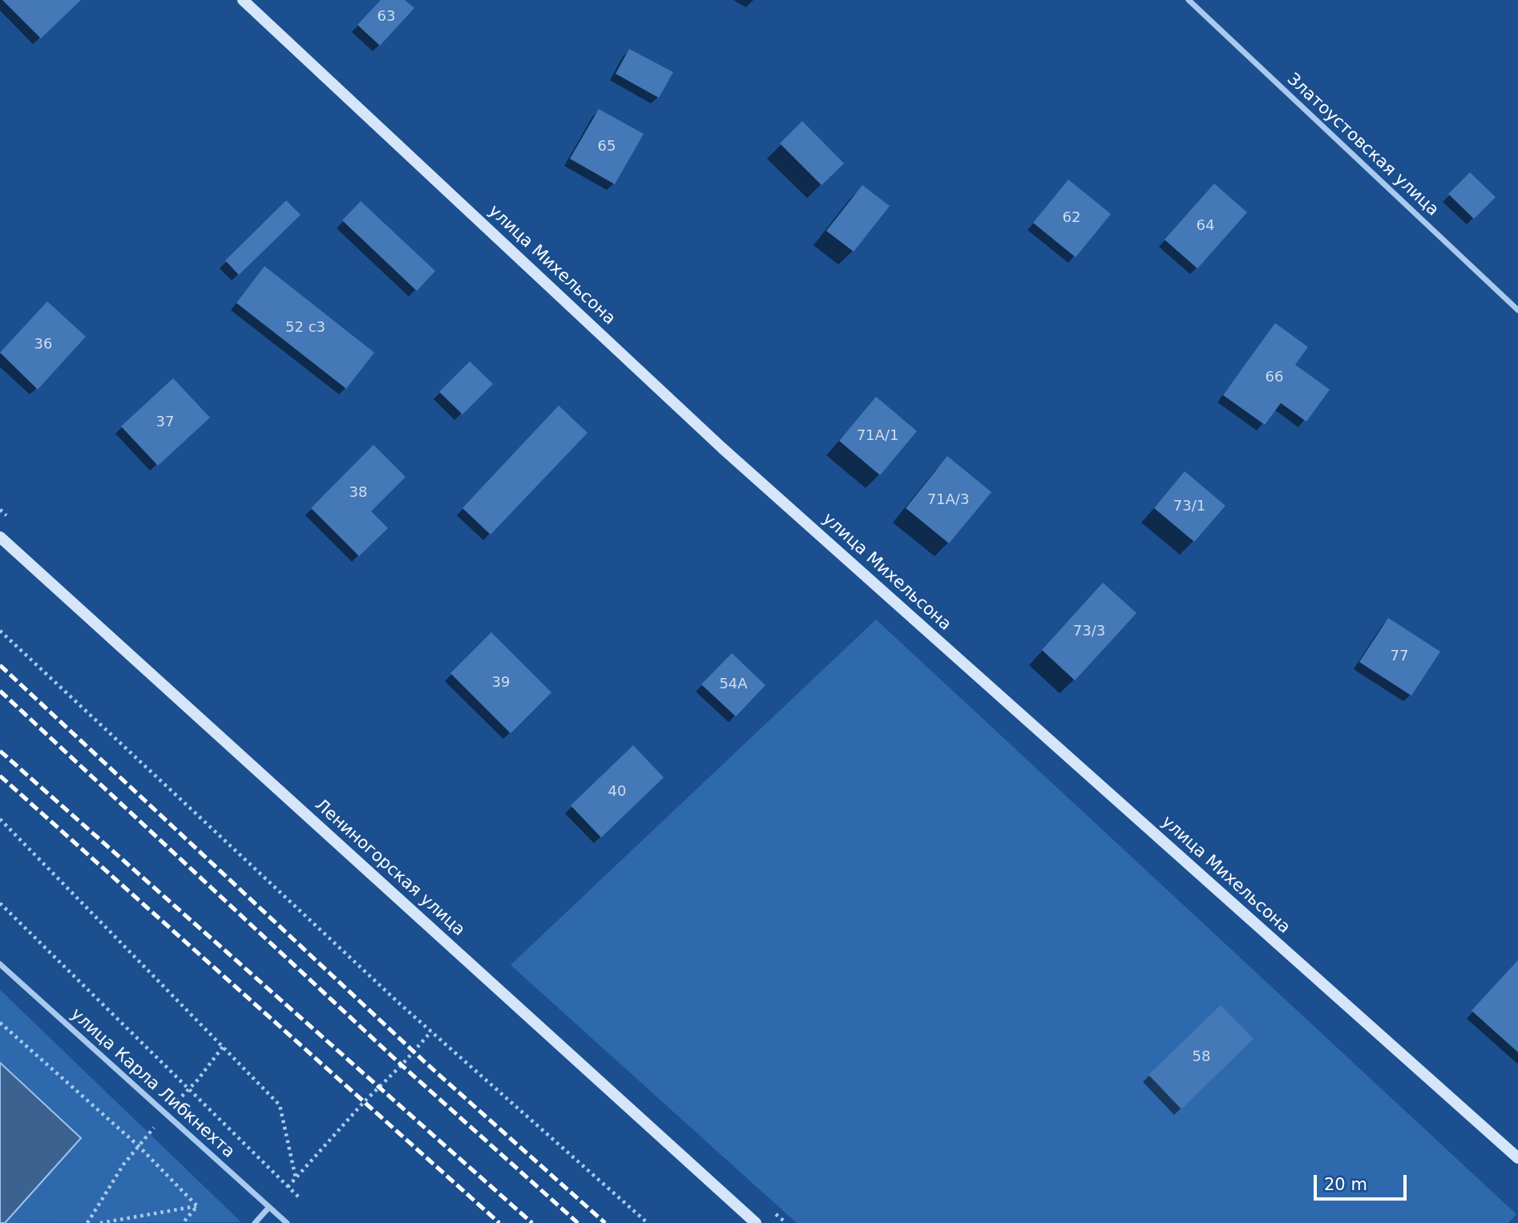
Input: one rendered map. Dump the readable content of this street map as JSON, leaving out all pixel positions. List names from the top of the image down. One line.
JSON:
{"streets":{"street":["Златоустовская улица","улица Михельсона","Лениногорская улица","улица Карла Либкнехта"]},"house_numbers":["63","65","62","64","52 с3","36","66","37","71А/1","38","71А/3","73/1","73/3","77","39","54А","40","58"],"scale_bar":"20 m"}
